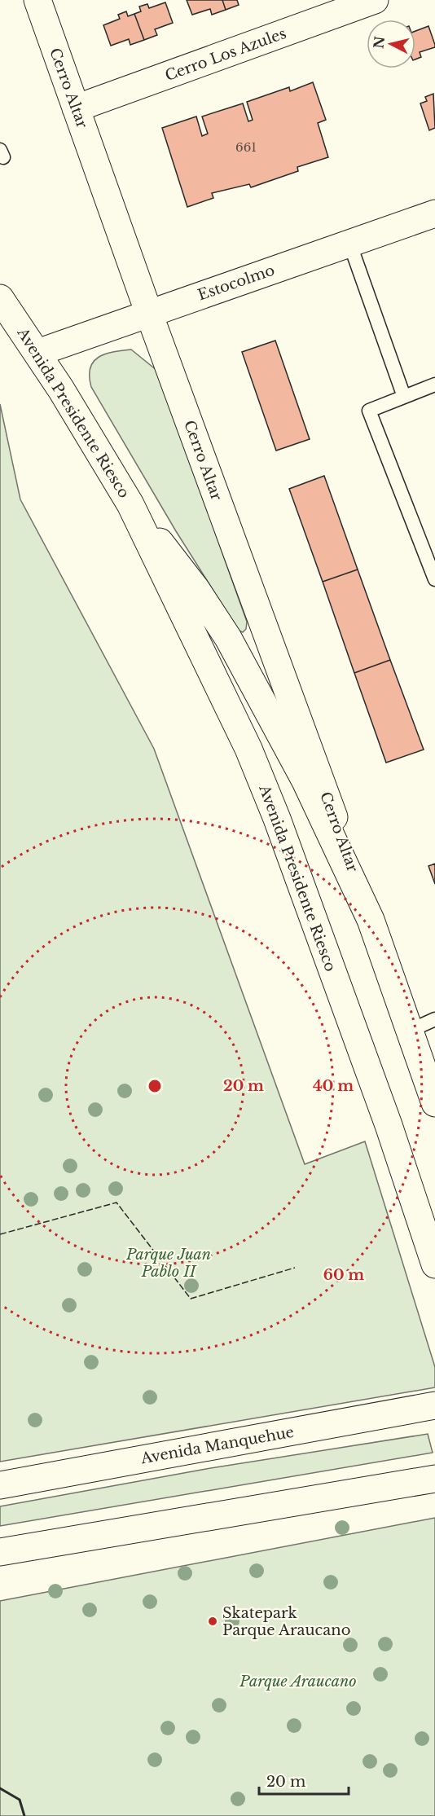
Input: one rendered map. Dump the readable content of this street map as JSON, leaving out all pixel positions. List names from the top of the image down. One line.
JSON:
{"streets":{"main road":["Cerro Los Azules","Cerro Altar","Estocolmo","Avenida Presidente Riesco","Avenida Manquehue"]},"crossings":[["Cerro Los Azules","Cerro Altar"],["Cerro Altar","Estocolmo"],["Cerro Altar","Avenida Presidente Riesco"],["Estocolmo","Avenida Presidente Riesco"]],"parks":["Parque Juan Pablo II","Parque Araucano"],"places":["Skatepark Parque Araucano"],"house_numbers":["661"],"scale_bar":"20 m","north":"left","rings":["20 m","40 m","60 m"]}
